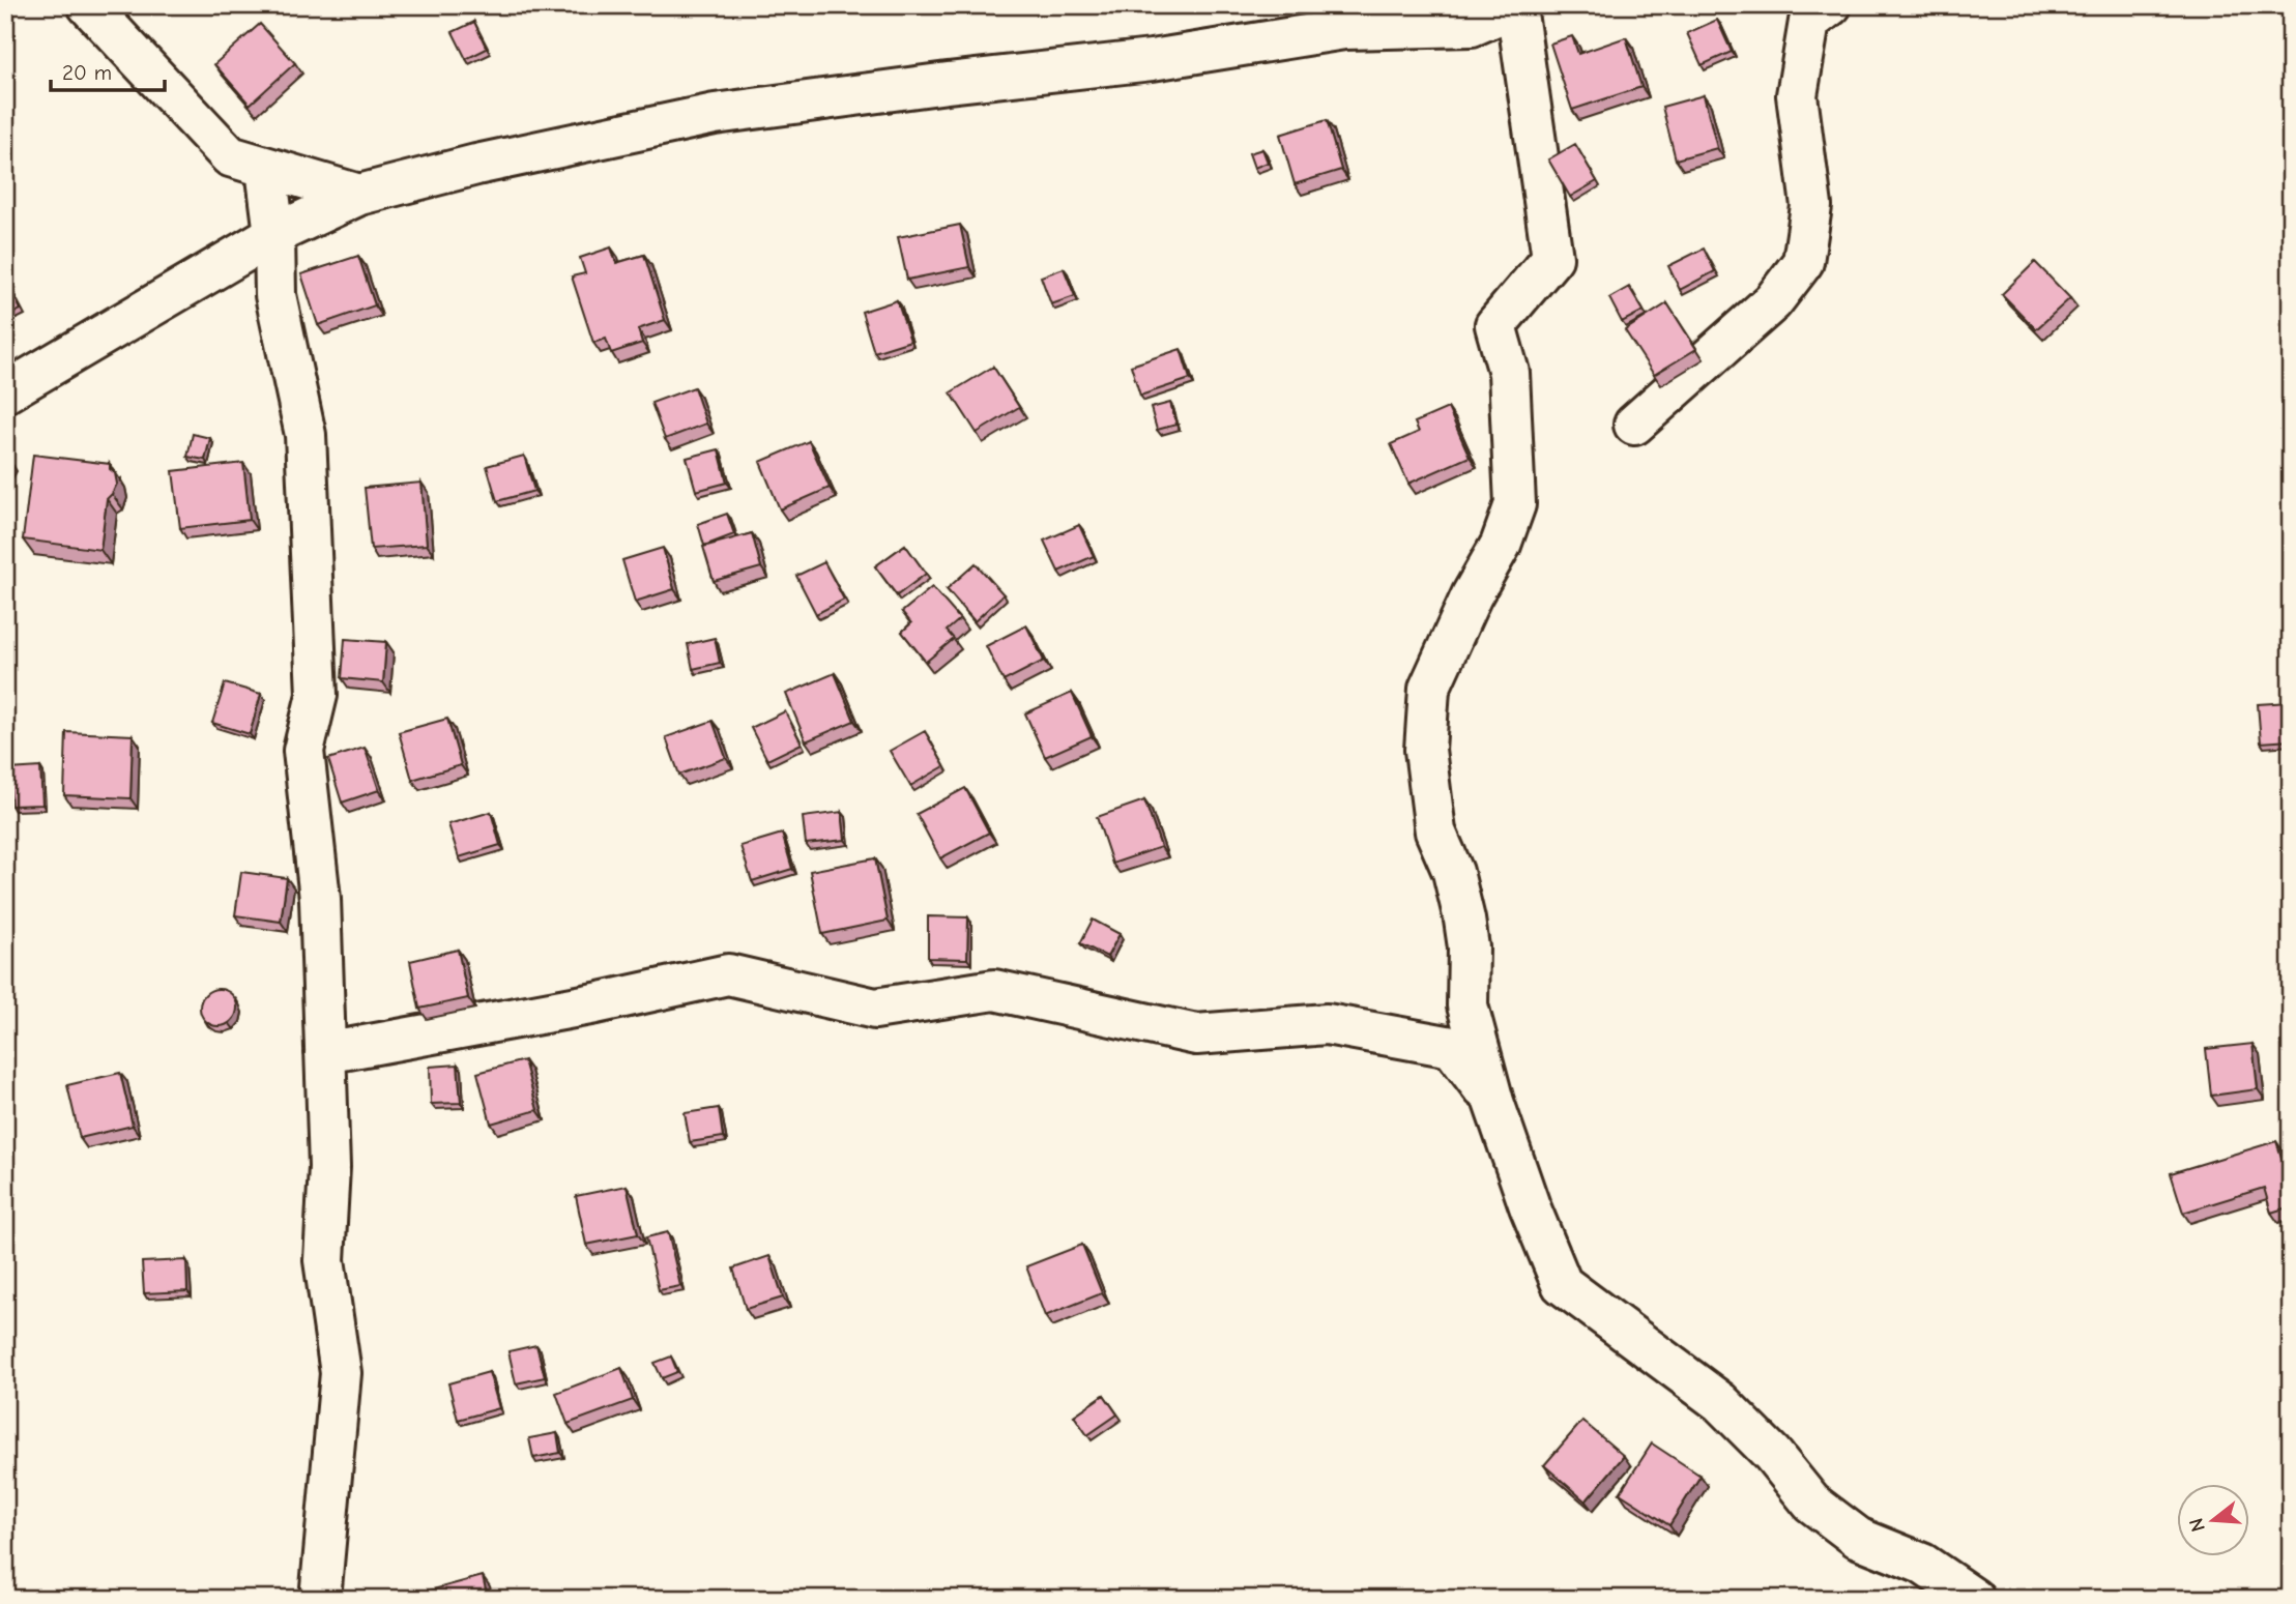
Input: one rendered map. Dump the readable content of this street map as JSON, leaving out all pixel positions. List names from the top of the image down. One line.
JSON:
{"scale_bar":"20 m","north":"left"}
